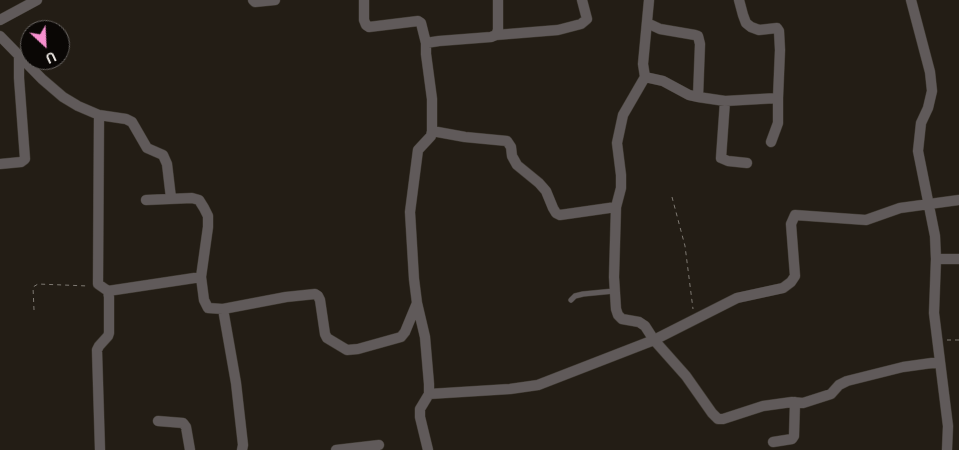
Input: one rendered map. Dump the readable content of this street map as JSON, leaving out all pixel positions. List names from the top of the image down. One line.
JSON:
{"north":"bottom right"}
